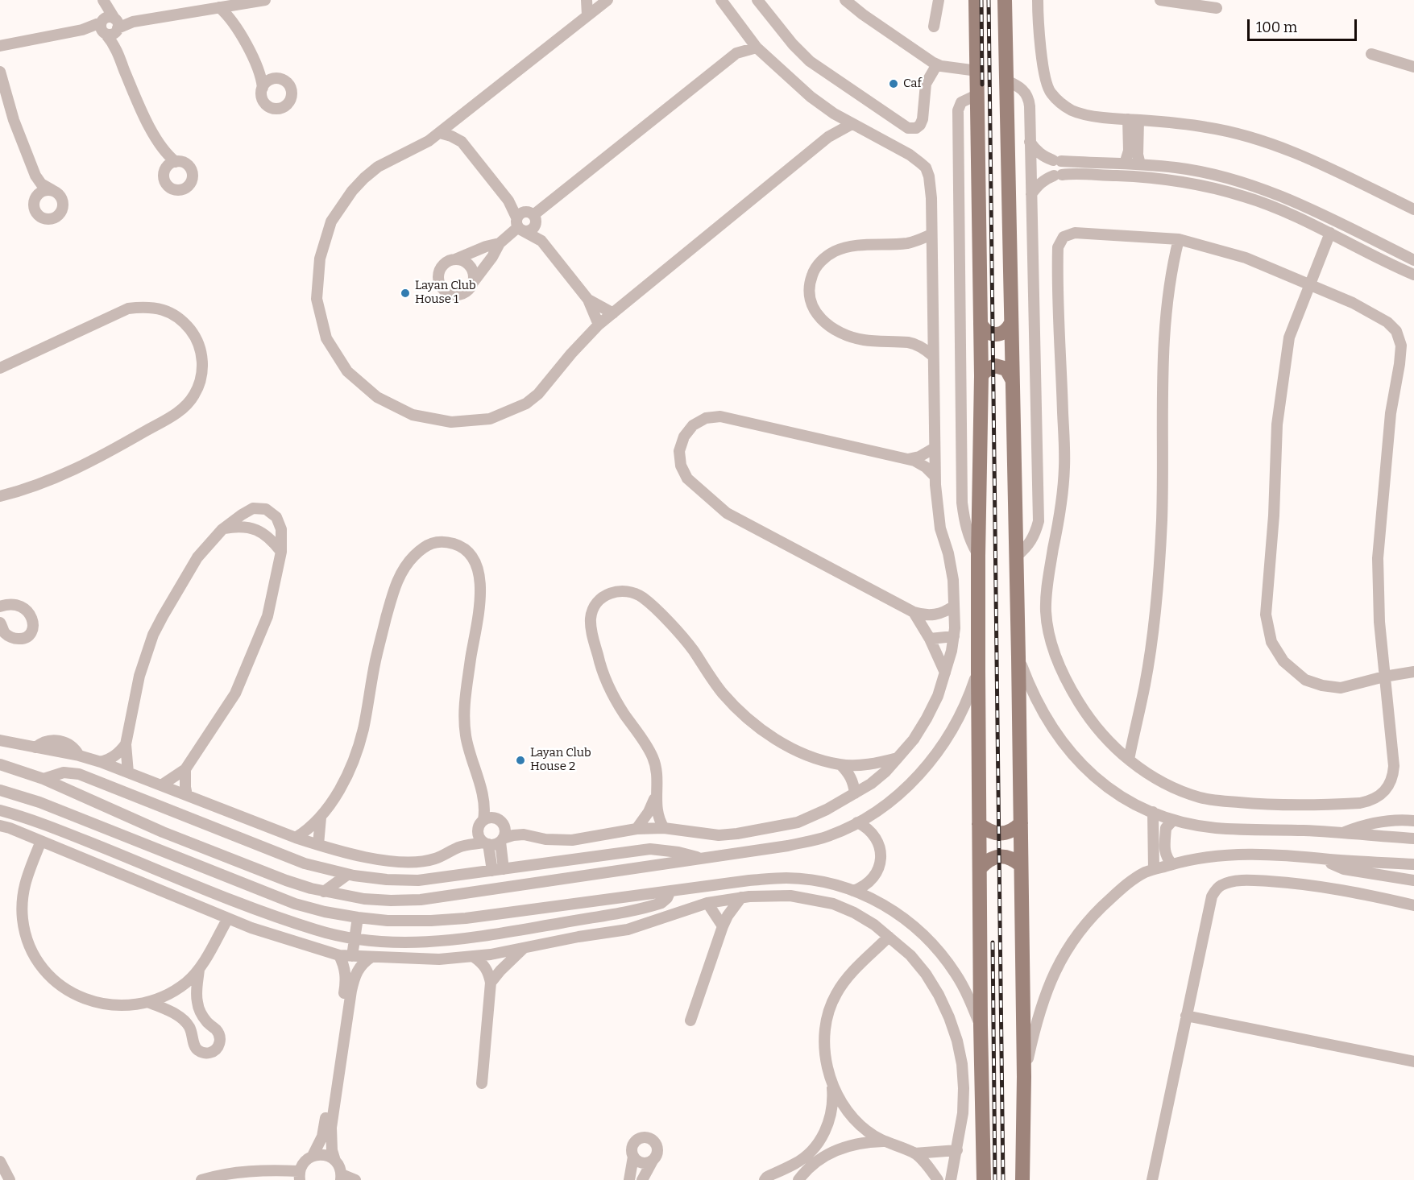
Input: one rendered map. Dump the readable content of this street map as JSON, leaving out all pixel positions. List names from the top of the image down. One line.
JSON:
{"places":["Caf","Layan Club House 1","Layan Club House 2"],"scale_bar":"100 m"}
